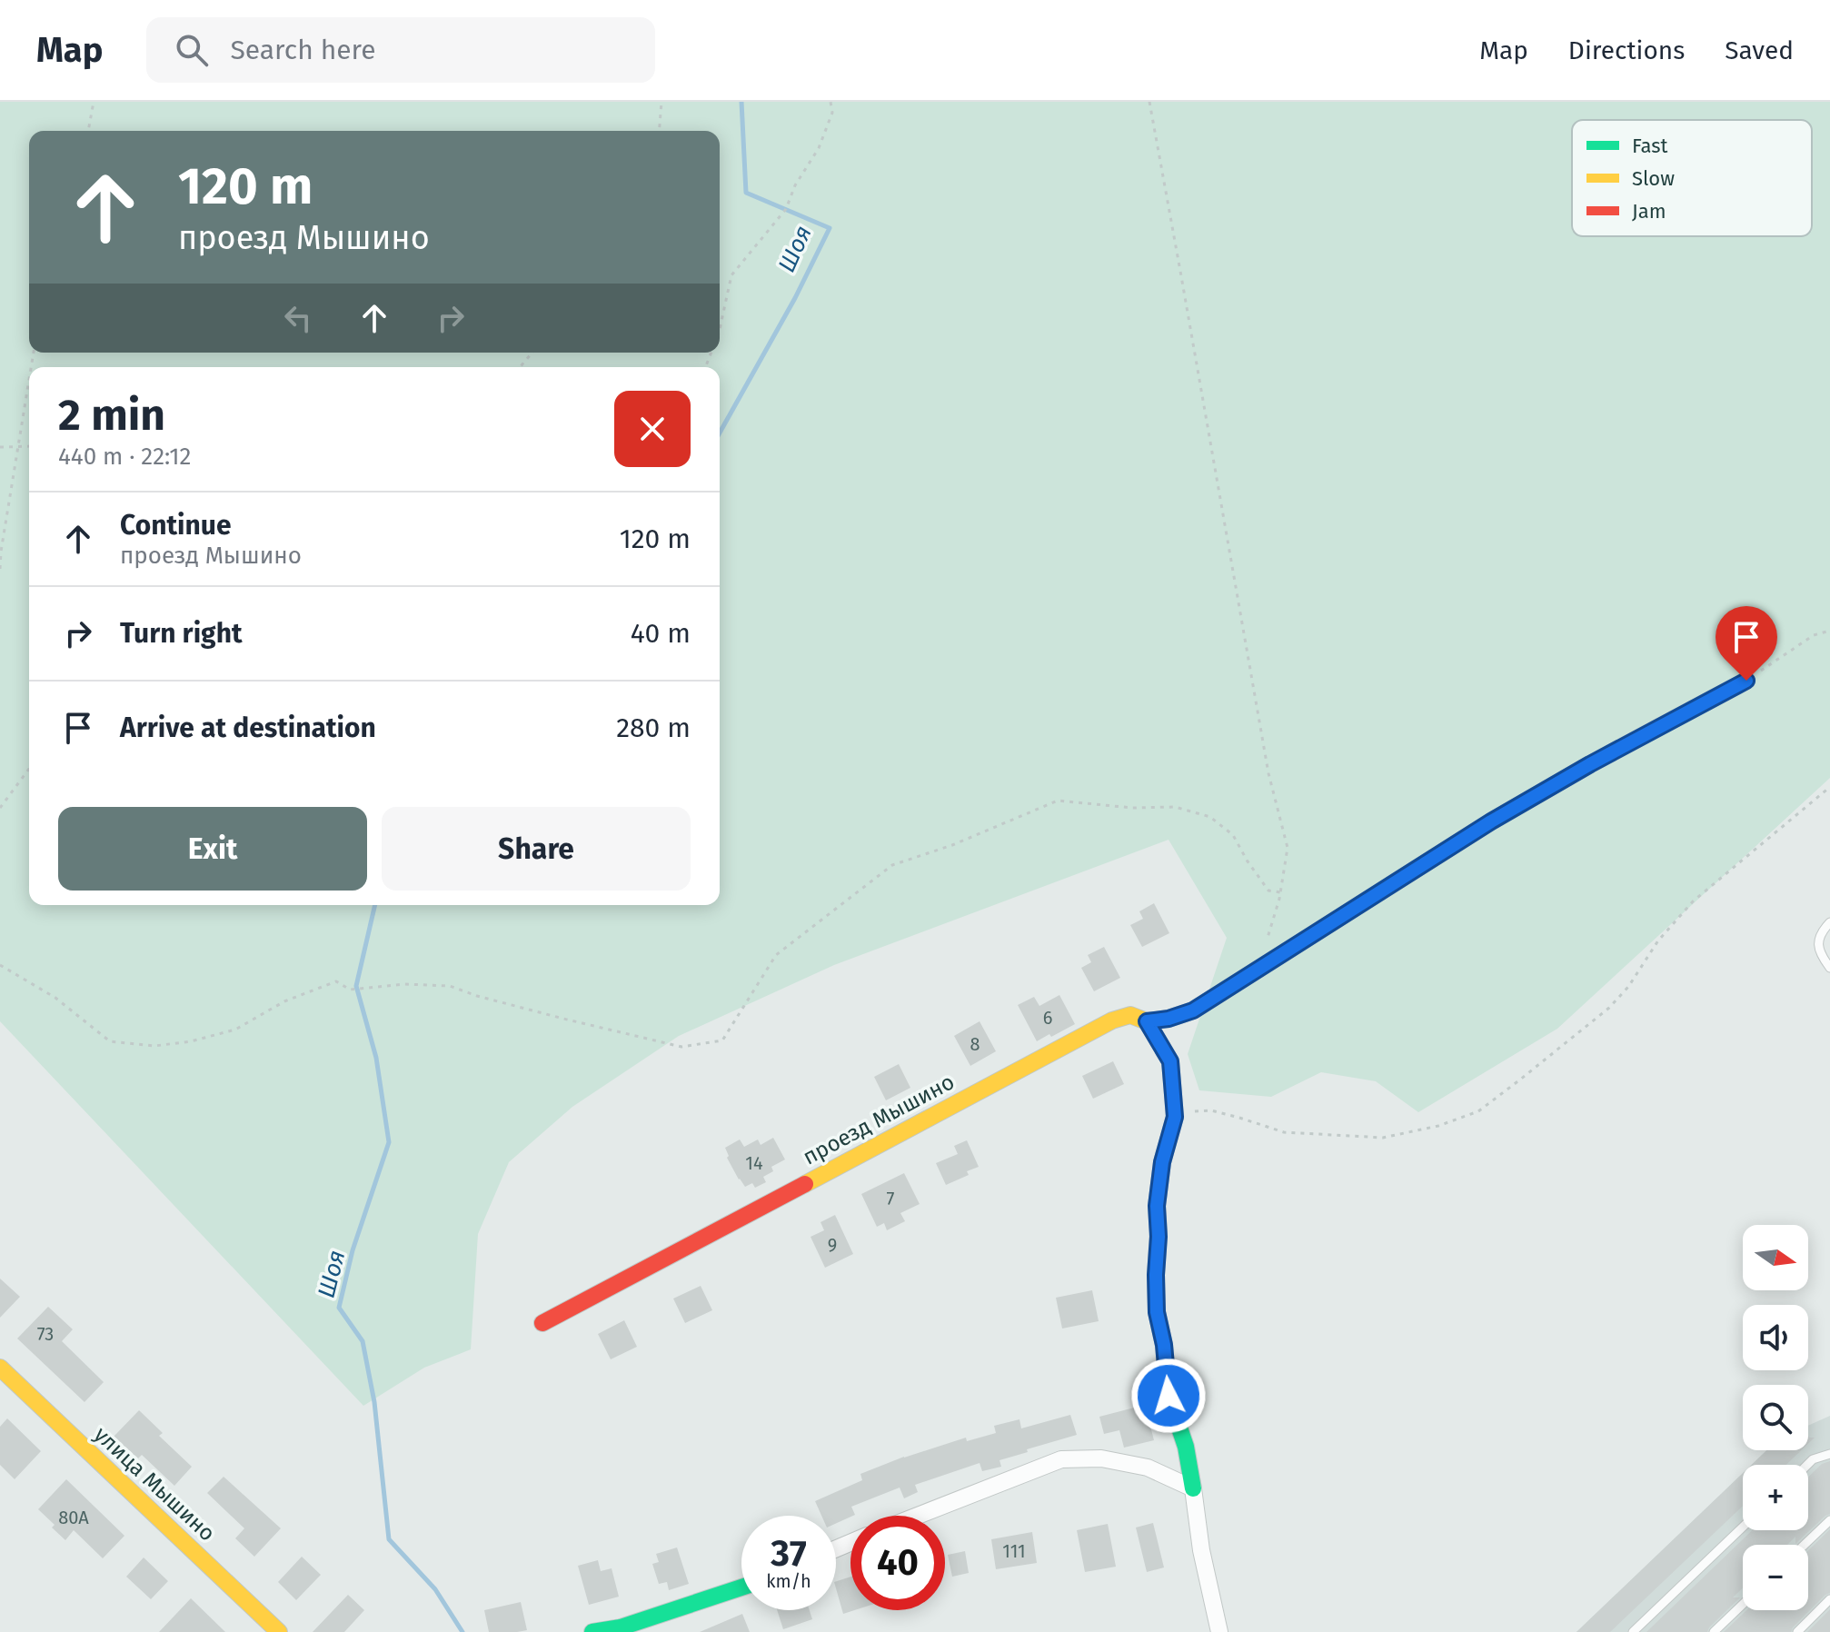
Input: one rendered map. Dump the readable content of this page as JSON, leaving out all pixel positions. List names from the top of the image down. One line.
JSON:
{"streets":{"street":["проезд Мышино","улица Мышино"]},"water":["Шоя"],"house_numbers":["6","8","14","7","9","73","80А","111"],"legend":["Fast","Slow","Jam"],"north":"right","page":{"header":"Map","search":"Search here","nav":["Map","Directions","Saved"],"turn":["120 m","проезд Мышино"],"heading":["2 min","440 m · 22:12"],"list":[{"name":"Continue","note":"проезд Мышино","value":"120 m"},{"name":"Turn right","value":"40 m"},{"name":"Arrive at destination","value":"280 m"}],"buttons":["Exit","Share"],"map_buttons":["+","−"],"speed":"37 km/h","limit":"40"}}
